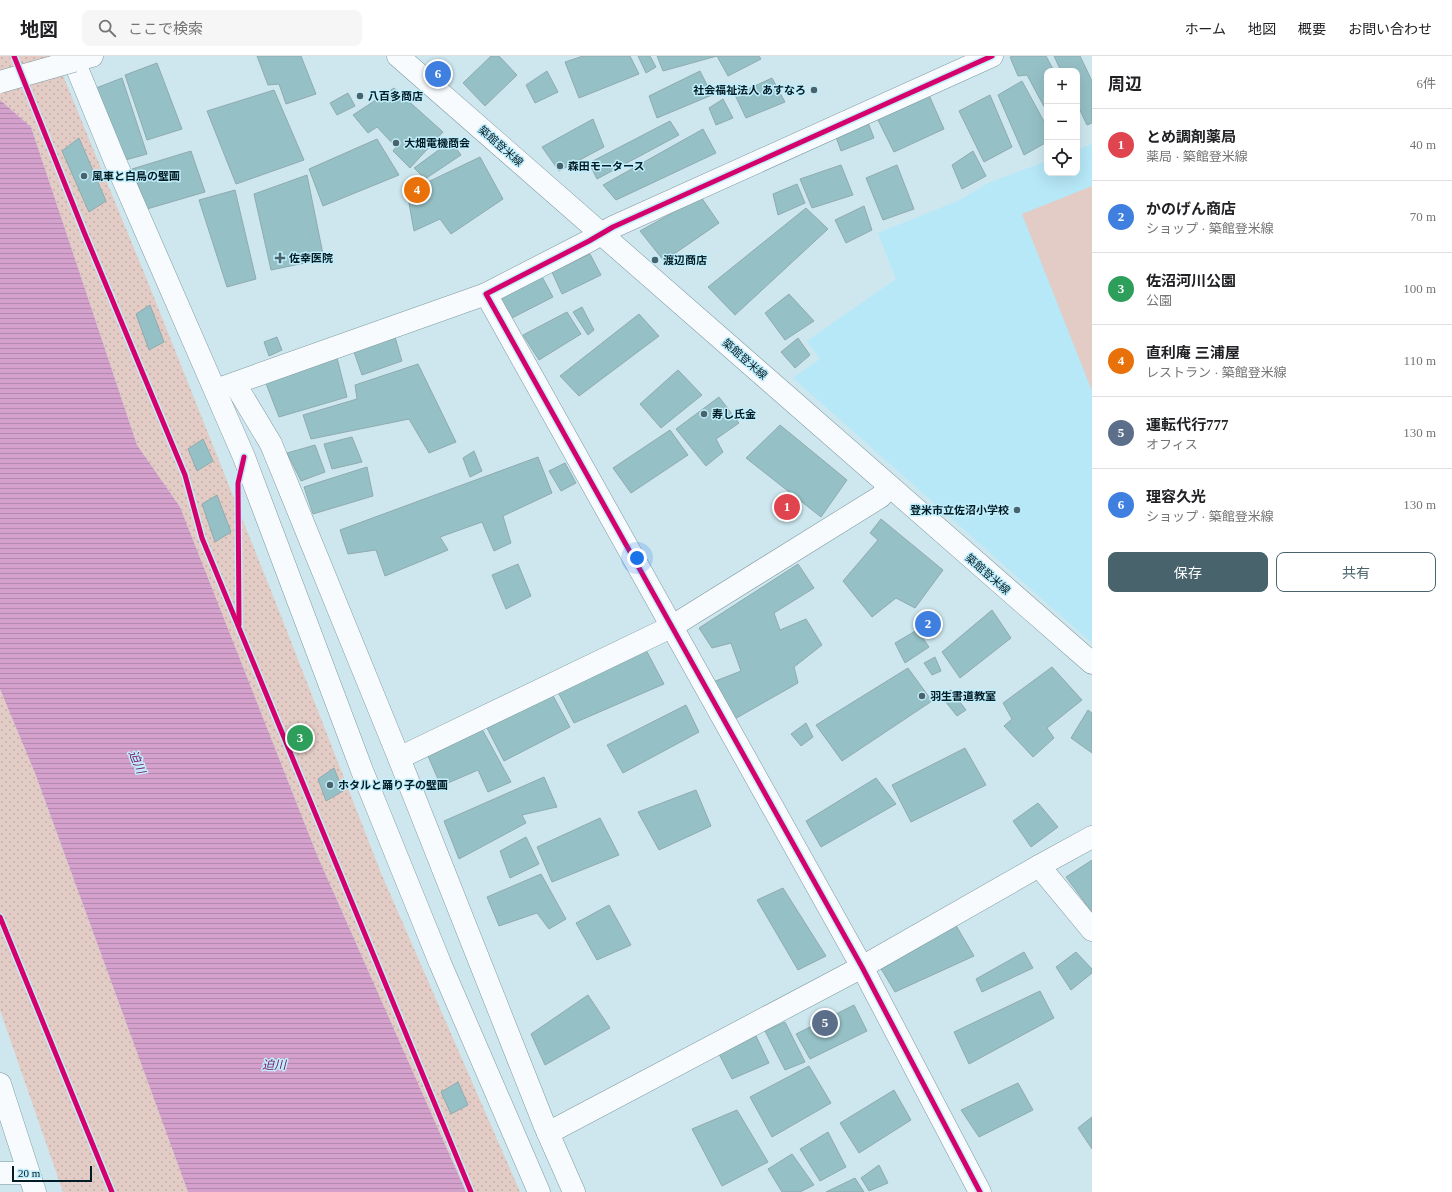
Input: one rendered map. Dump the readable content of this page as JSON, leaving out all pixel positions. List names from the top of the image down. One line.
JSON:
{"streets":{"main road":["築館登米線"]},"water":["迫川"],"places":{"other":["社会福祉法人 あすなろ","八百多商店","大畑電機商会","森田モータース","風車と白鳥の壁画","渡辺商店","寿し氏金","登米市立佐沼小学校","羽生書道教室","ホタルと踊り子の壁画"],"health":["佐幸医院"]},"scale_bar":"20 m","page":{"header":"地図","search":"ここで検索","nav":["ホーム","地図","概要","お問い合わせ"],"heading":["周辺","6件"],"pins":["6","4","1","2","3","5"],"map_buttons":["+","−"],"list":[{"mark":"1","name":"とめ調剤薬局","note":"薬局 · 築館登米線","value":"40 m"},{"mark":"2","name":"かのげん商店","note":"ショップ · 築館登米線","value":"70 m"},{"mark":"3","name":"佐沼河川公園","note":"公園","value":"100 m"},{"mark":"4","name":"直利庵 三浦屋","note":"レストラン · 築館登米線","value":"110 m"},{"mark":"5","name":"運転代行777","note":"オフィス","value":"130 m"},{"mark":"6","name":"理容久光","note":"ショップ · 築館登米線","value":"130 m"}],"buttons":["保存","共有"],"scale":"20 m"}}
